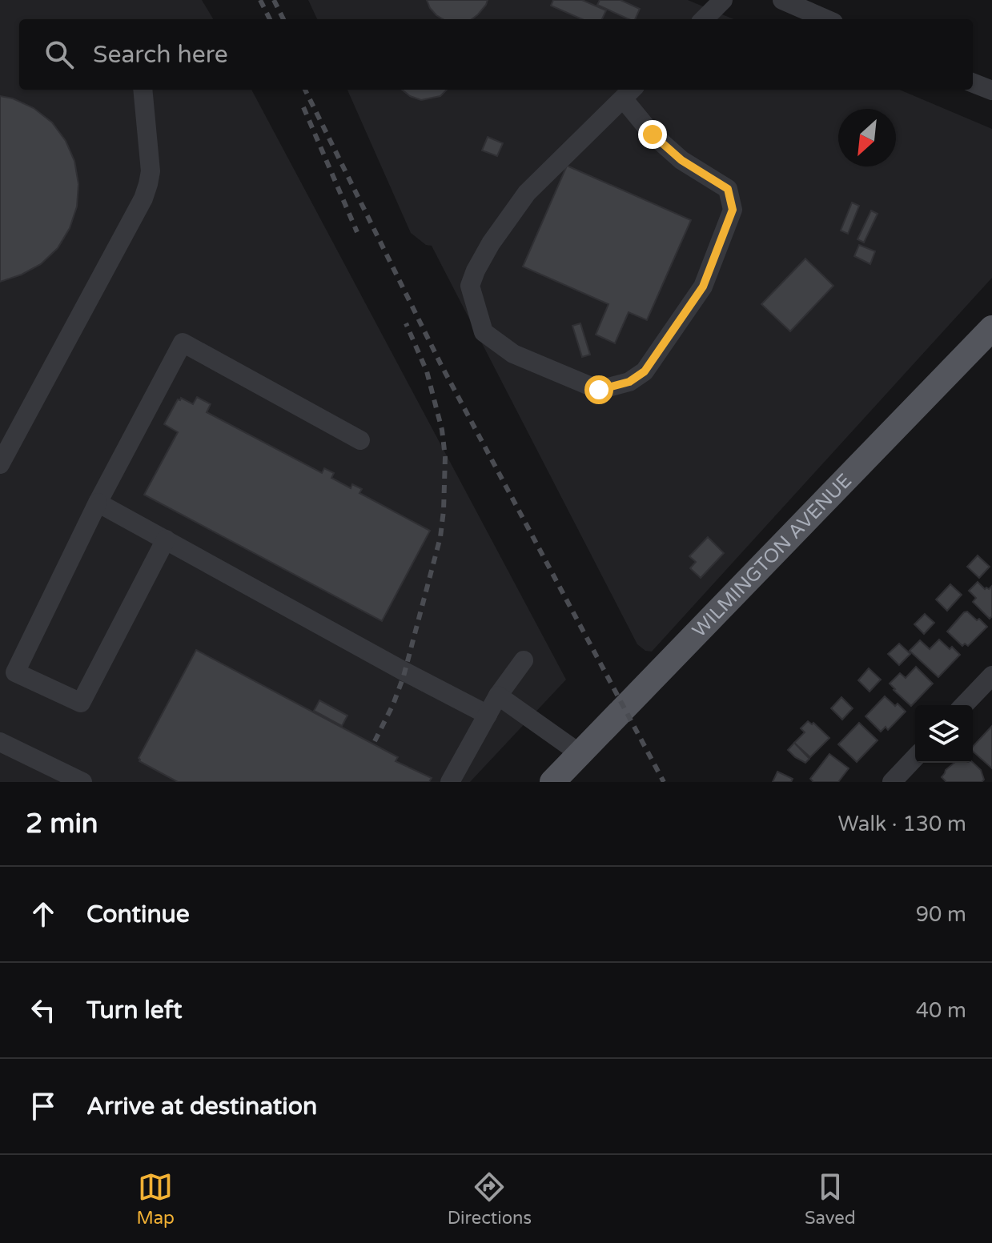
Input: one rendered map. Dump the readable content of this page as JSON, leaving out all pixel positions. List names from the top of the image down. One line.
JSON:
{"streets":{"main road":["WILMINGTON AVENUE"]},"north":"bottom left","page":{"search":"Search here","heading":["2 min","Walk · 130 m"],"list":[["Continue","90 m"],["Turn left","40 m"],"Arrive at destination"],"nav":["Map","Directions","Saved"]}}
